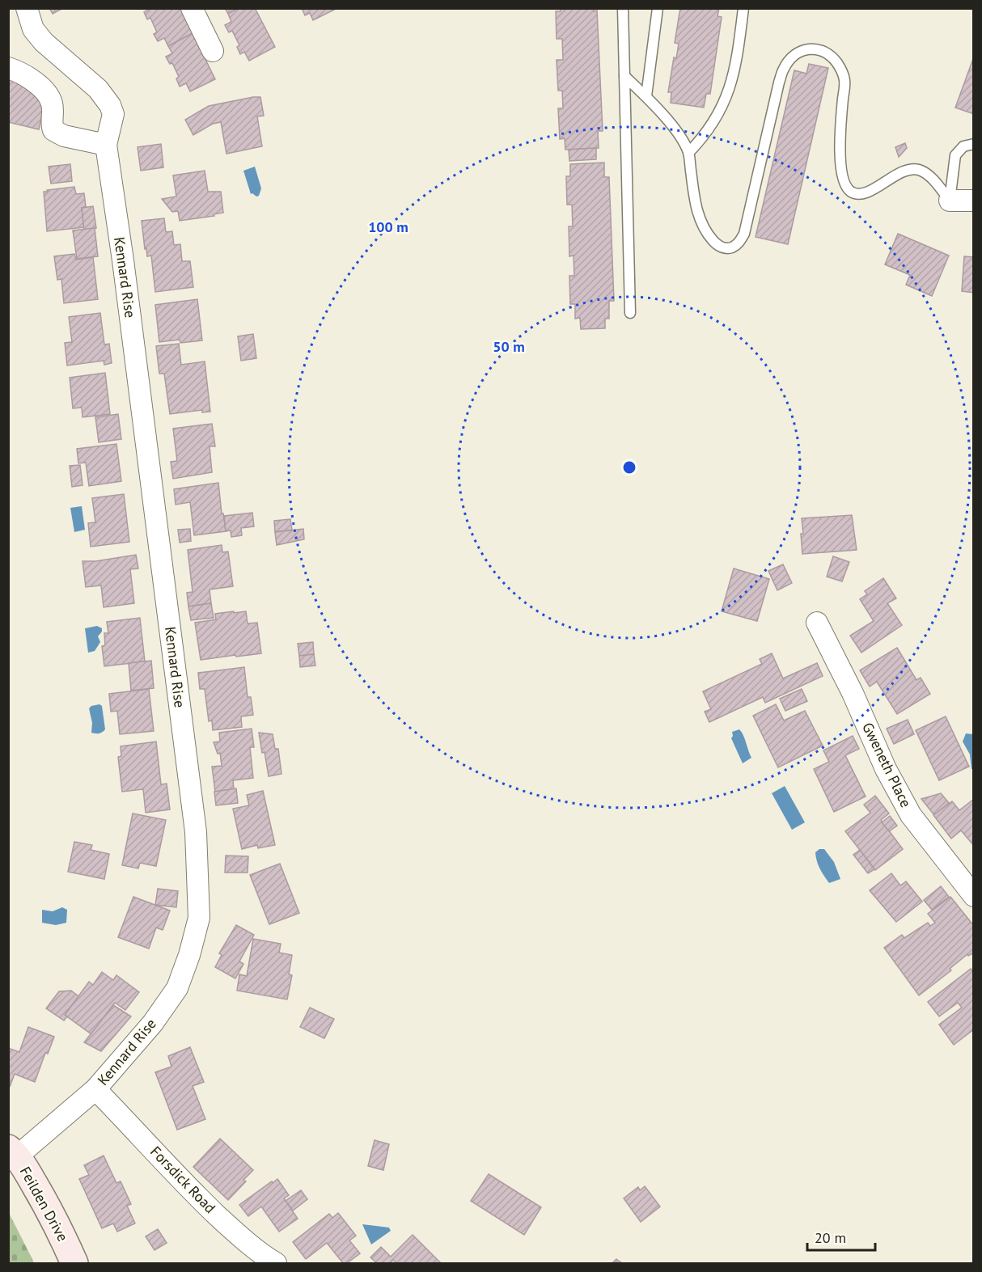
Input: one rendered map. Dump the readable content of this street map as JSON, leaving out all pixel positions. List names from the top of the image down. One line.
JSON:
{"streets":{"street":["Kennard Rise","Gweneth Place","Forsdick Road","Feilden Drive"]},"crossings":[["Kennard Rise","Forsdick Road"],["Kennard Rise","Feilden Drive"]],"scale_bar":"20 m","rings":["100 m","50 m"]}
